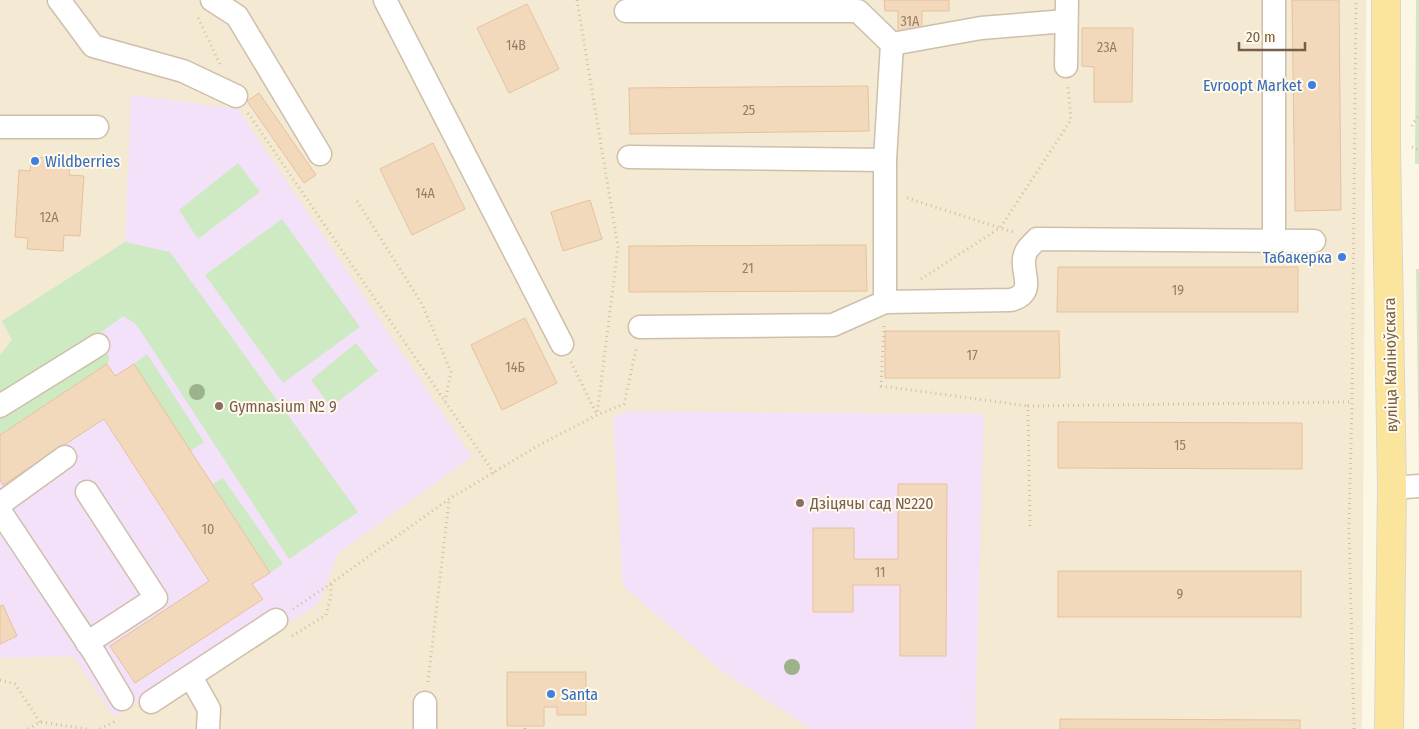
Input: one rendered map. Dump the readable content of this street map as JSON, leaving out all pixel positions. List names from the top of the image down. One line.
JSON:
{"streets":{"main road":["вуліца Каліноўскага"]},"places":["Evroopt Market","Wildberries","Табакерка","Gymnasium № 9","Дзіцячы сад №220","Santa"],"house_numbers":["31А","14В","23А","25","14А","12А","21","19","17","14Б","15","10","11","9"],"scale_bar":"20 m"}
